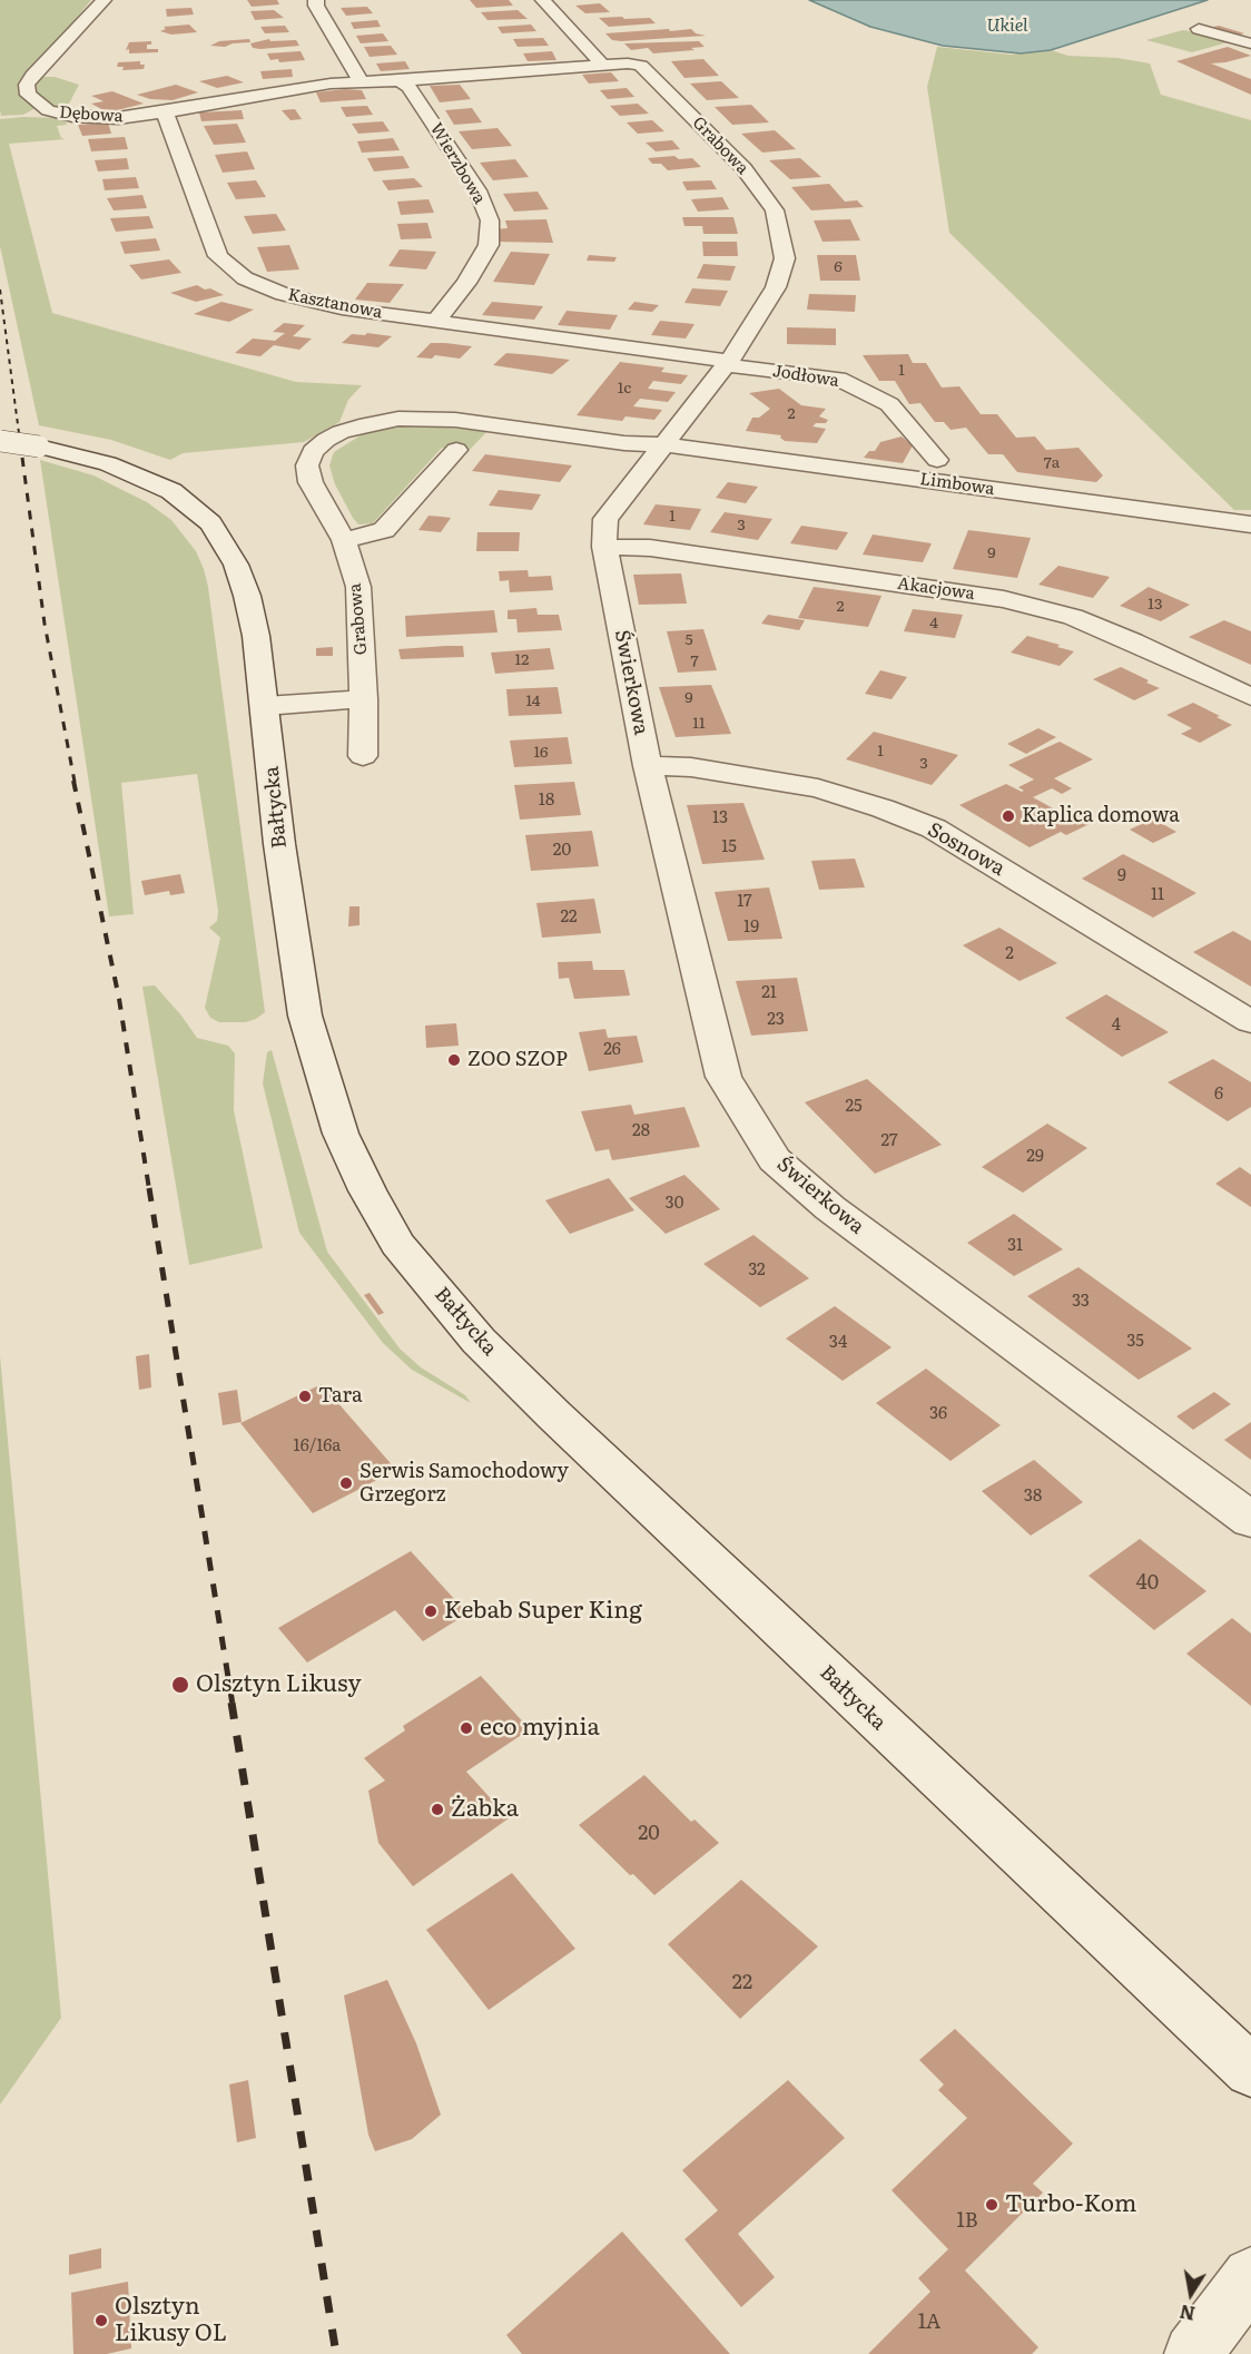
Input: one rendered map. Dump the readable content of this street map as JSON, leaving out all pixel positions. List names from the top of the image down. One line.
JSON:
{"streets":{"street":["Dębowa","Grabowa","Wierzbowa","Kasztanowa","Jodłowa","Limbowa","Akacjowa","Świerkowa","Bałtycka","Sosnowa"]},"crossings":[["Dębowa","Kasztanowa"],["Grabowa","Wierzbowa"],["Grabowa","Kasztanowa"],["Grabowa","Jodłowa"],["Grabowa","Limbowa"],["Grabowa","Akacjowa"],["Grabowa","Świerkowa"],["Wierzbowa","Kasztanowa"],["Kasztanowa","Jodłowa"],["Akacjowa","Świerkowa"],["Świerkowa","Sosnowa"]],"water":["Ukiel"],"places":["Kaplica domowa","ZOO SZOP","Tara","Serwis Samochodowy Grzegorz","Kebab Super King","Olsztyn Likusy","eco myjnia","Żabka","Turbo-Kom","Olsztyn Likusy OL"],"house_numbers":["6","1","1c","2","7a","1","3","9","13","2","4","5","12","7","9","14","11","1","16","3","18","13","15","20","9","11","17","22","19","2","21","23","4","26","6","25","28","27","29","30","31","32","33","35","34","36","16/16a","38","40","20","22","1B","1A"],"north":"bottom"}
